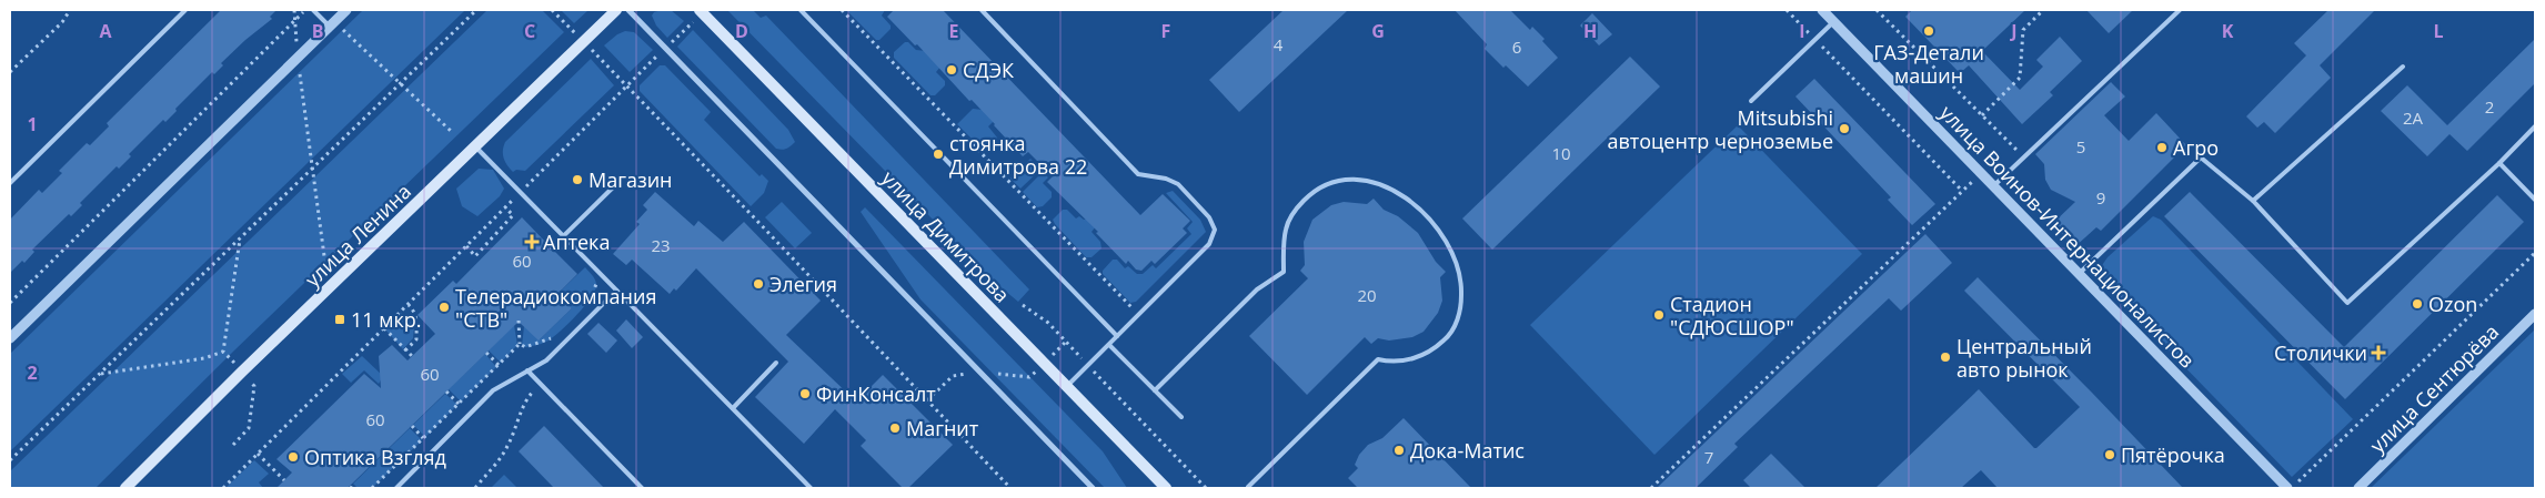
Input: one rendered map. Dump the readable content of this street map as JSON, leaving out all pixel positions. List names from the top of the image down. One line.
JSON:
{"streets":{"main road":["улица Ленина","улица Димитрова"],"street":["улица Воинов-Интернационалистов","улица Сентюрёва"]},"places":{"other":["ГАЗ-Детали машин","СДЭК","Mitsubishi автоцентр черноземье","Агро","стоянка Димитрова 22","Магазин","Элегия","Ozon","Телерадиокомпания \"СТВ\"","Стадион \"СДЮСШОР\"","Центральный авто рынок","ФинКонсалт","Магнит","Дока-Матис","Пятёрочка","Оптика Взгляд"],"health":["Аптека","Столички"],"transit":["11 мкр."]},"house_numbers":["4","6","2","2А","5","10","9","23","60","20","60","60","7"],"grid":{"columns":["A","B","C","D","E","F","G","H","I","J","K","L"],"rows":["1","2"]}}
